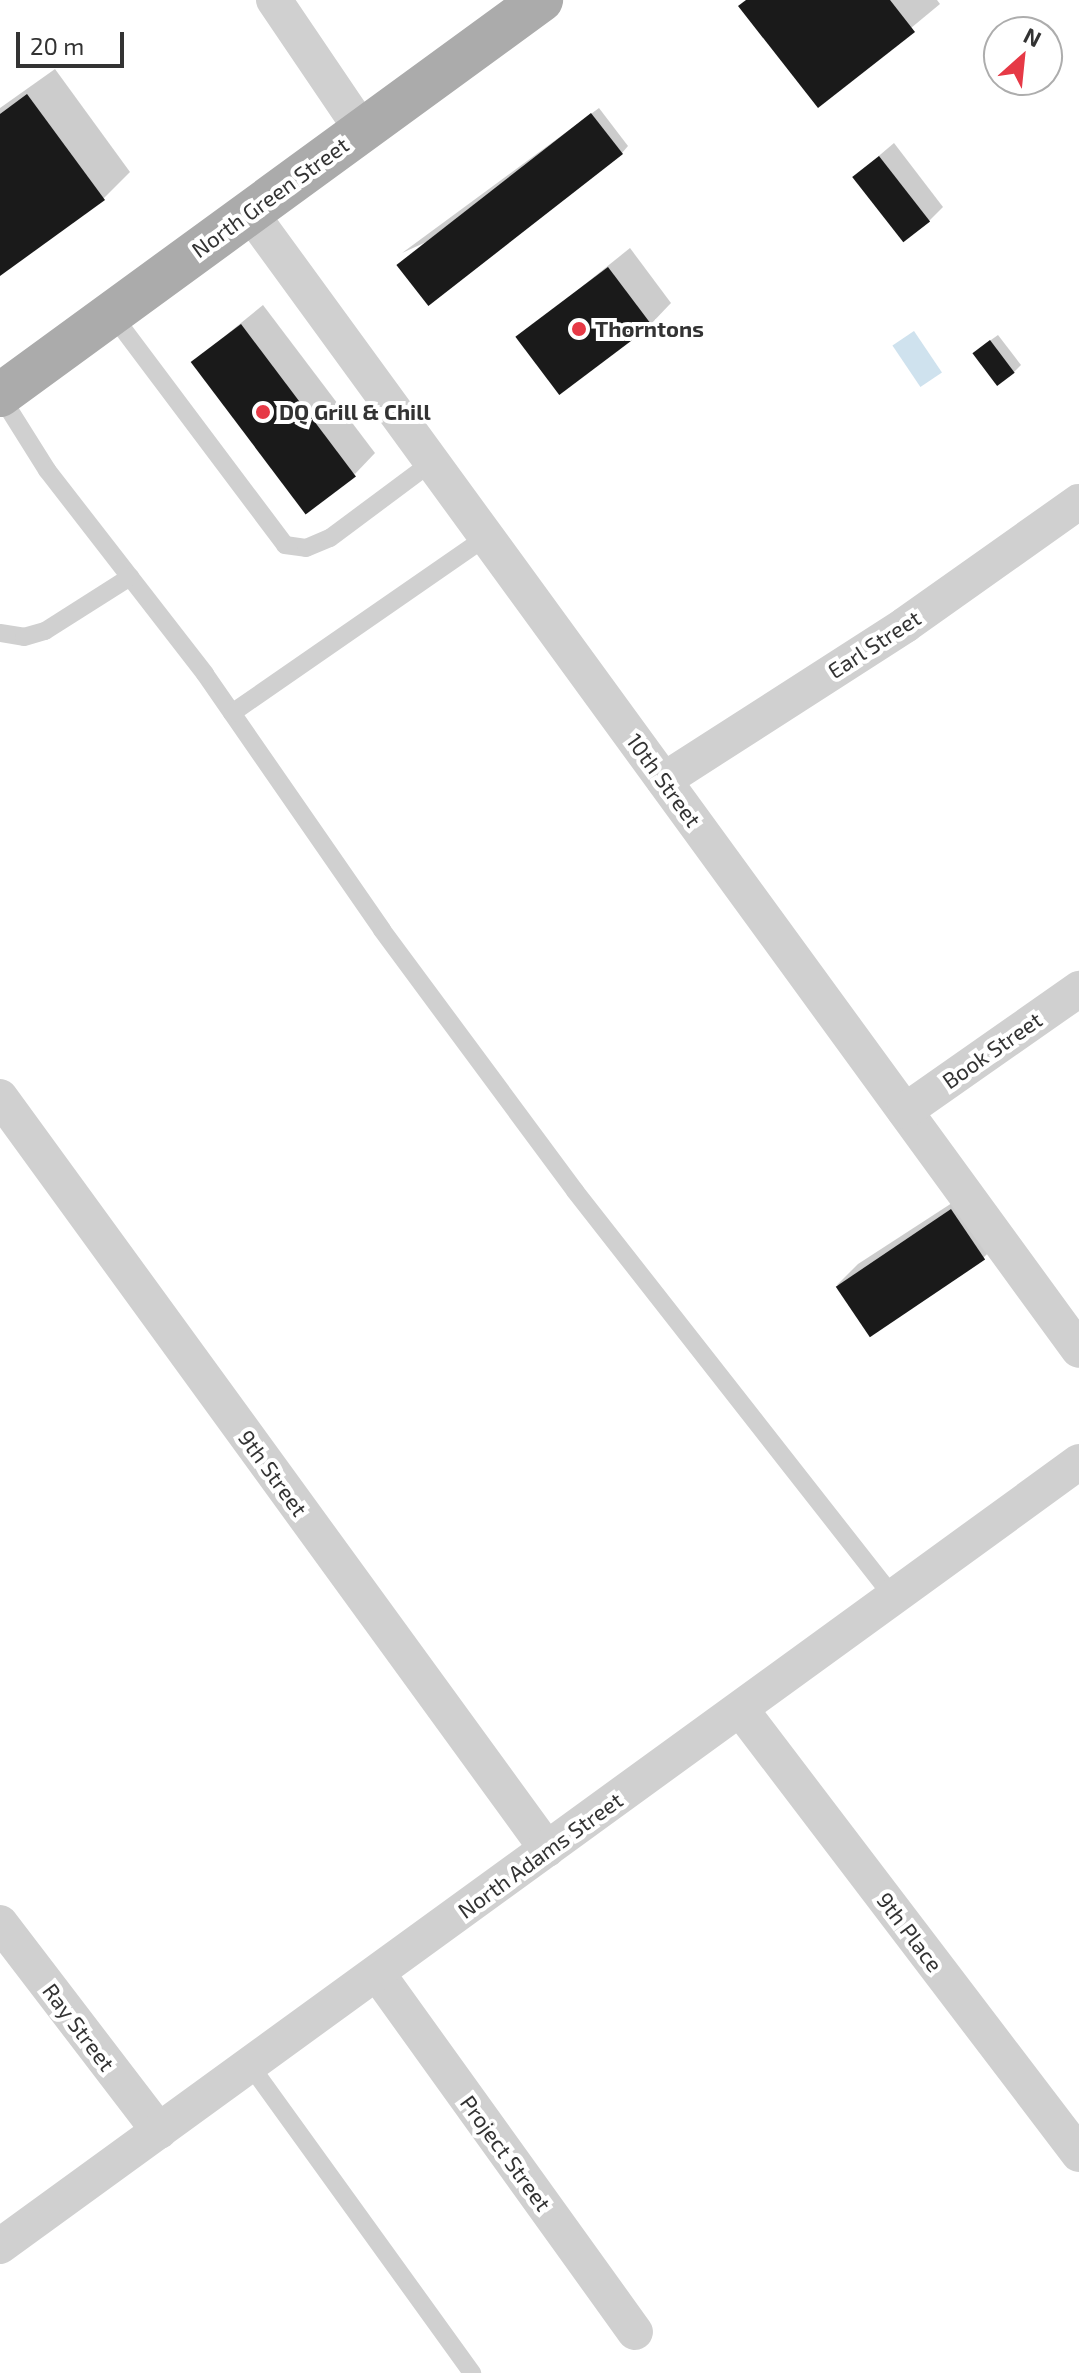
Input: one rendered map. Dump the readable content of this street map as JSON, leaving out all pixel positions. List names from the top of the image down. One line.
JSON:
{"streets":{"main road":["North Green Street"],"street":["Earl Street","10th Street","Book Street","9th Street","North Adams Street","9th Place","Ray Street","Project Street"]},"crossings":[["North Green Street","10th Street"],["Earl Street","10th Street"],["10th Street","Book Street"],["9th Street","North Adams Street"],["North Adams Street","9th Place"],["North Adams Street","Ray Street"],["North Adams Street","Project Street"]],"places":["Thorntons","DQ Grill & Chill"],"scale_bar":"20 m","north":"top right"}
